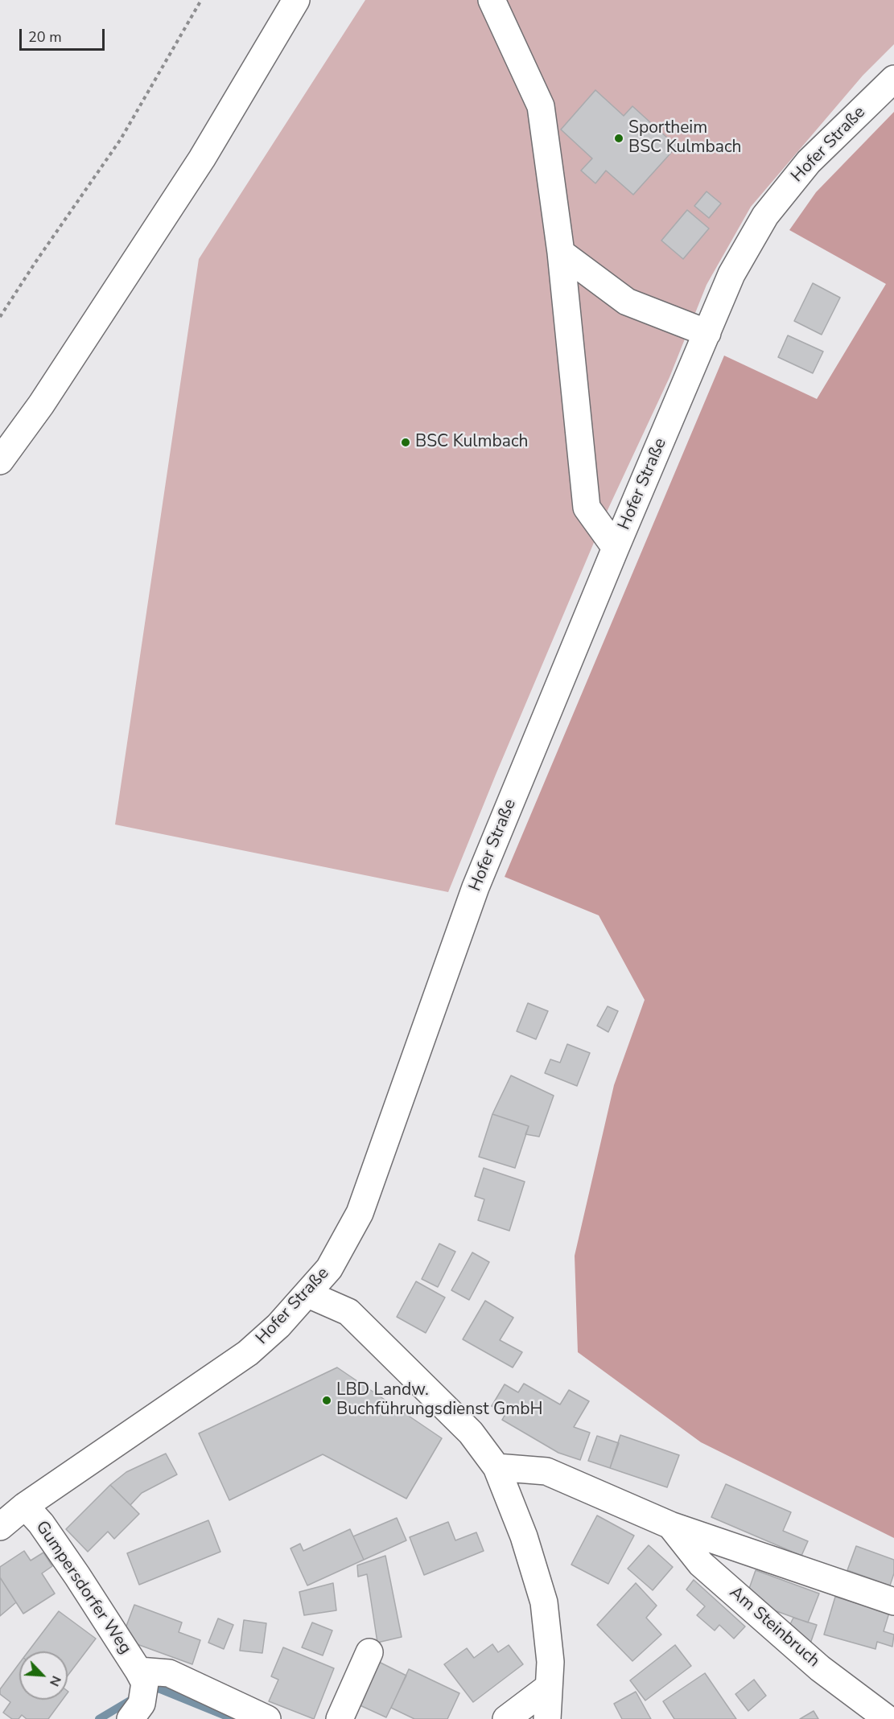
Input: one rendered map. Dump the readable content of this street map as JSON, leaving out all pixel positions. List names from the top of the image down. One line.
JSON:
{"streets":{"main road":["Hofer Straße","Gumpersdorfer Weg","Am Steinbruch"]},"crossings":[["Hofer Straße","Gumpersdorfer Weg"]],"places":["Sportheim BSC Kulmbach","BSC Kulmbach","LBD Landw. Buchführungsdienst GmbH"],"scale_bar":"20 m","north":"bottom right"}
